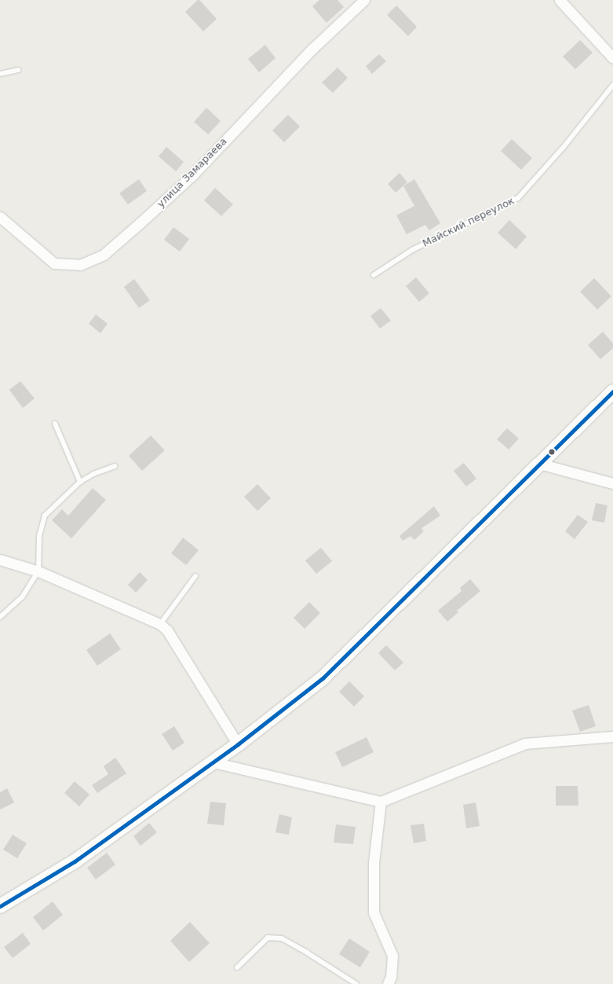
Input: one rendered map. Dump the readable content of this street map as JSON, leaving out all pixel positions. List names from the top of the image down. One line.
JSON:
{"streets":{"street":["улица Замараева"],"lane":["Майский переулок"]}}
